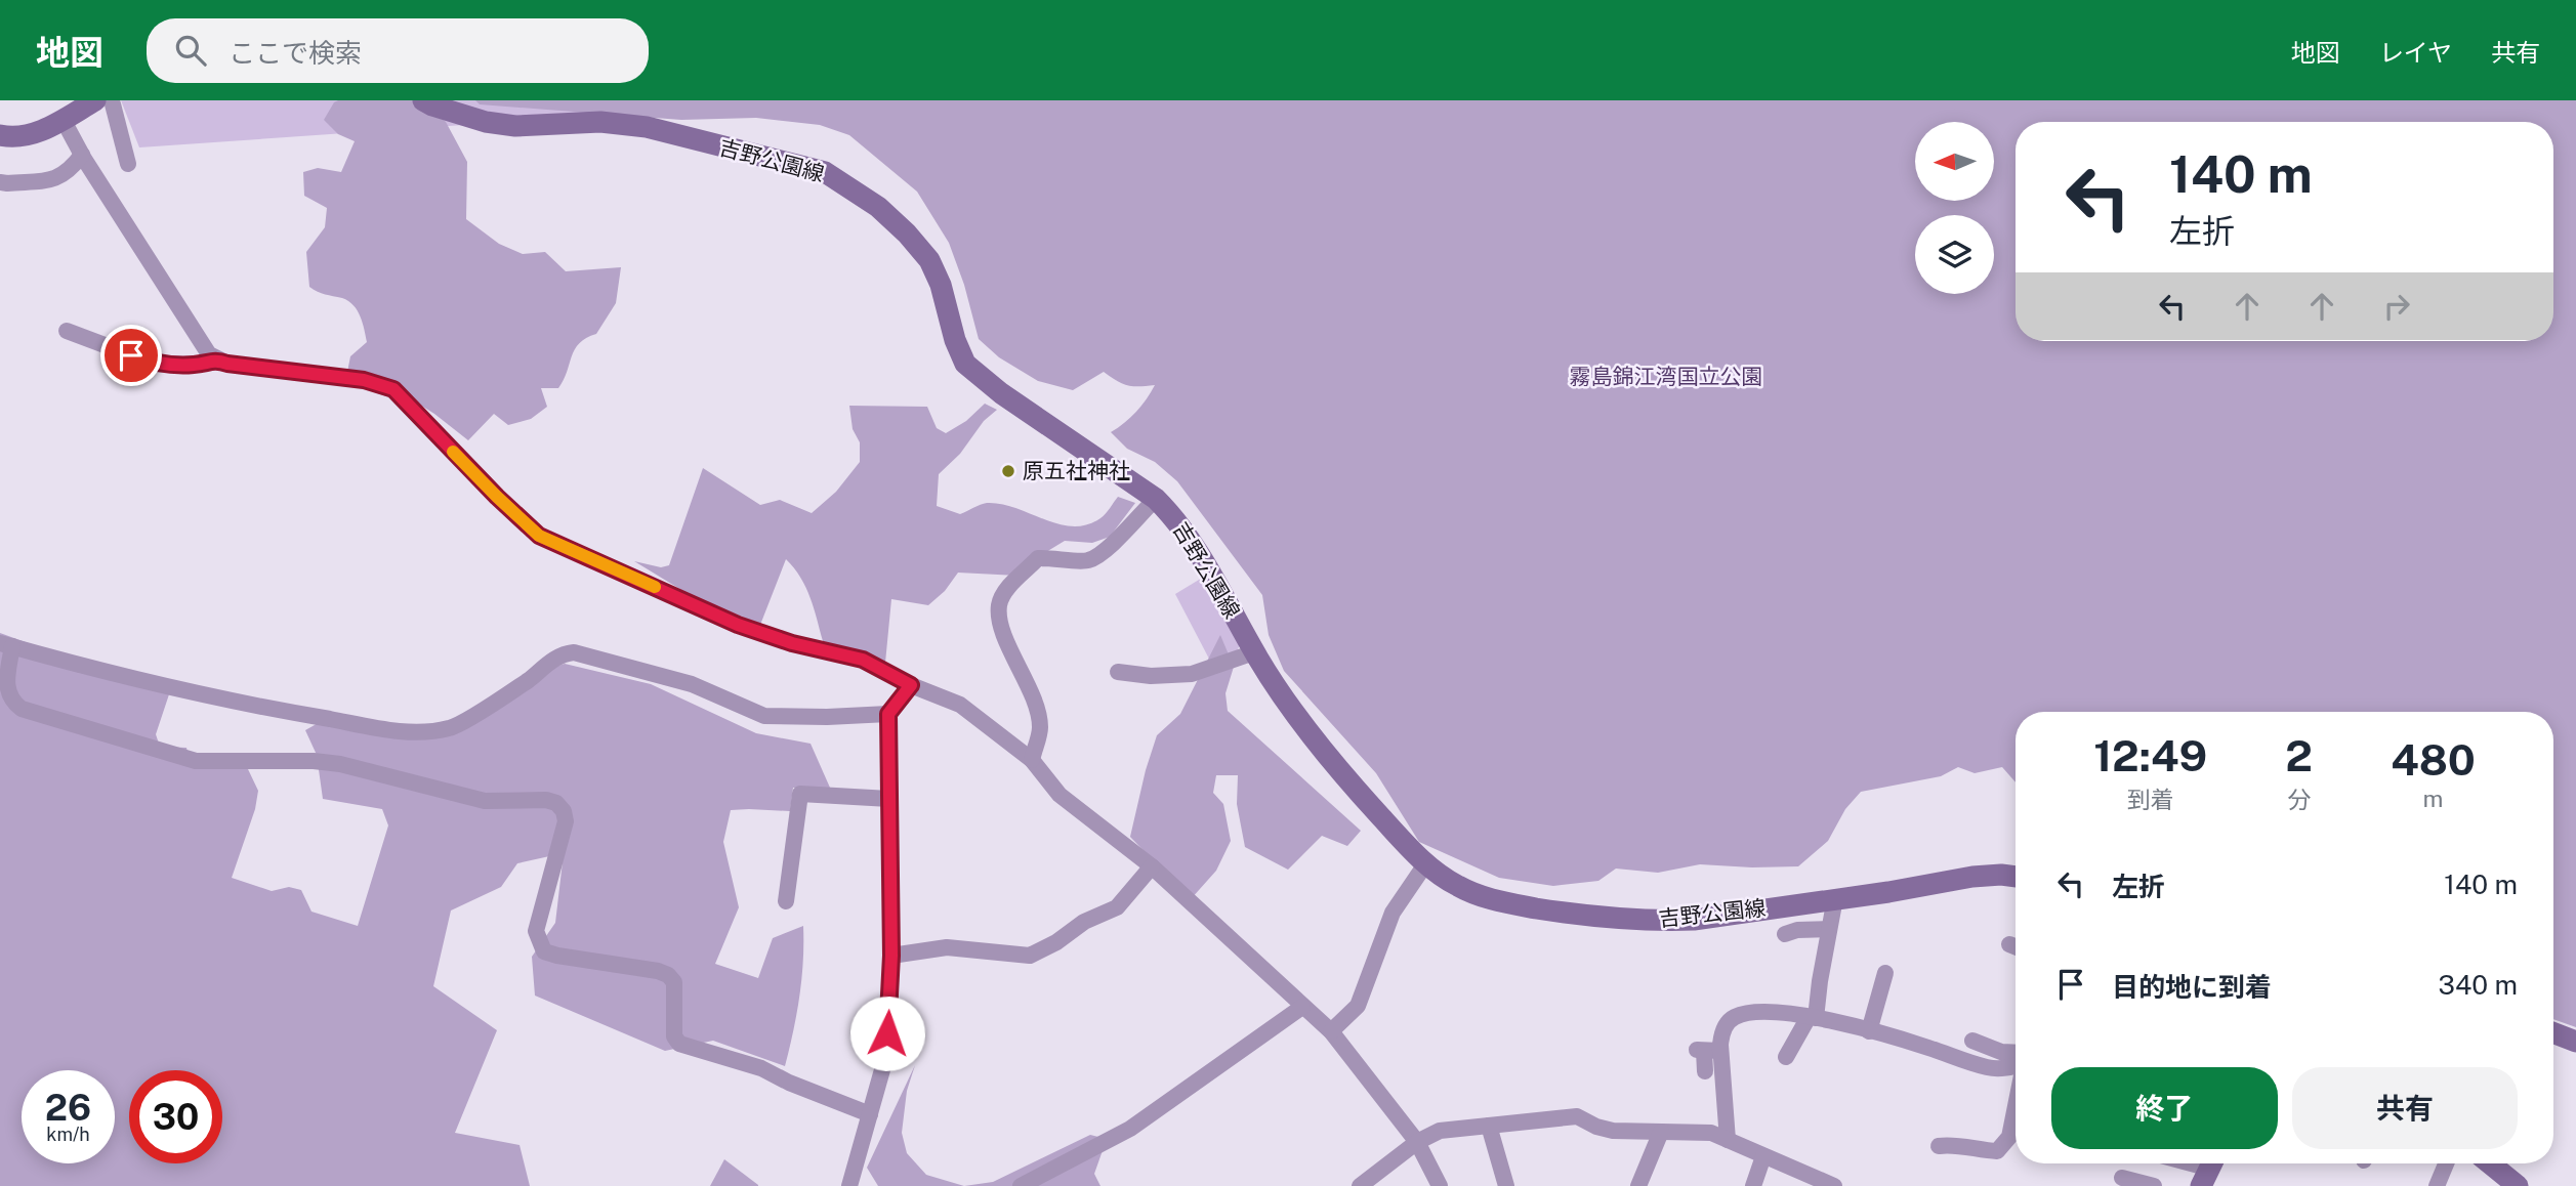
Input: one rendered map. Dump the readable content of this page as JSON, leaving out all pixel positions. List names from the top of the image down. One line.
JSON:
{"streets":{"main road":["吉野公園線"]},"parks":["霧島錦江湾国立公園"],"places":["原五社神社"],"north":"left","page":{"header":"地図","search":"ここで検索","nav":["地図","レイヤ","共有"],"turn":["140 m","左折"],"eta":["12:49","到着","2","分","480","m"],"list":[{"name":"左折","value":"140 m"},{"name":"目的地に到着","value":"340 m"}],"buttons":["終了","共有"],"speed":"26 km/h","limit":"30"}}
